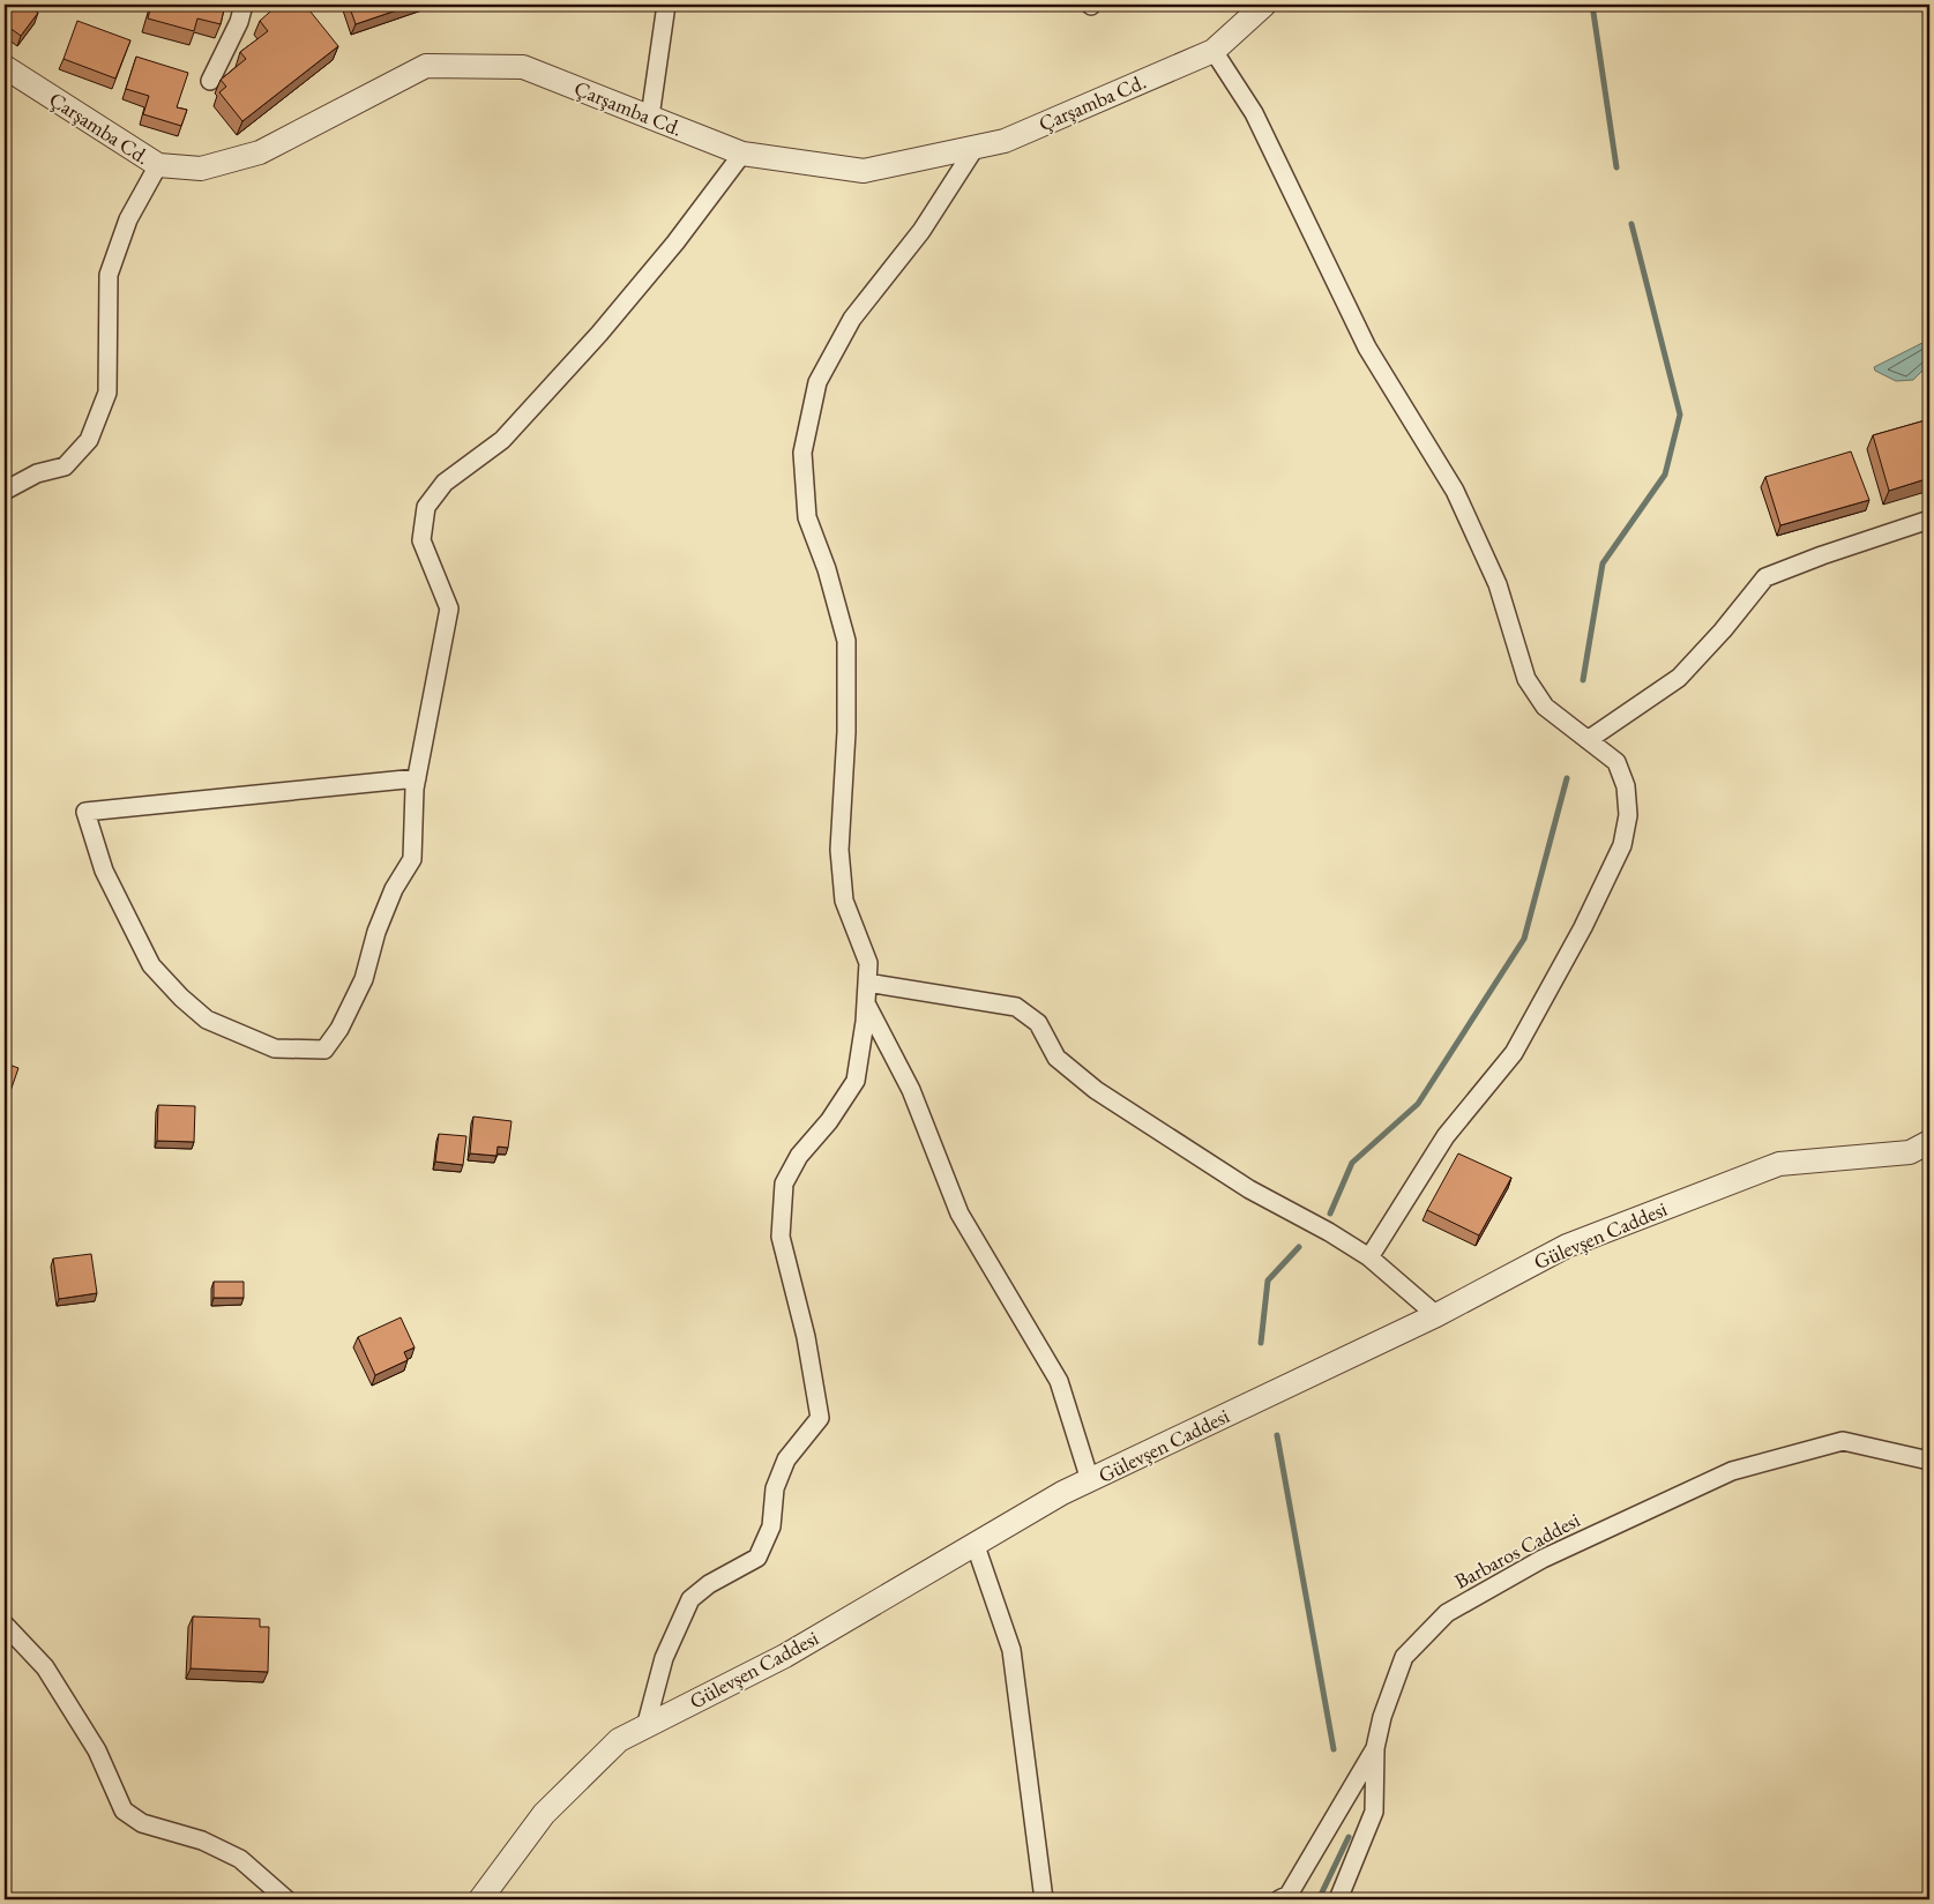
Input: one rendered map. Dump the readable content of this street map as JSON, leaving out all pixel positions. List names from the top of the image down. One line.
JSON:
{"streets":{"street":["Çarşamba Cd.","Gülevşen Caddesi","Barbaros Caddesi"]}}
